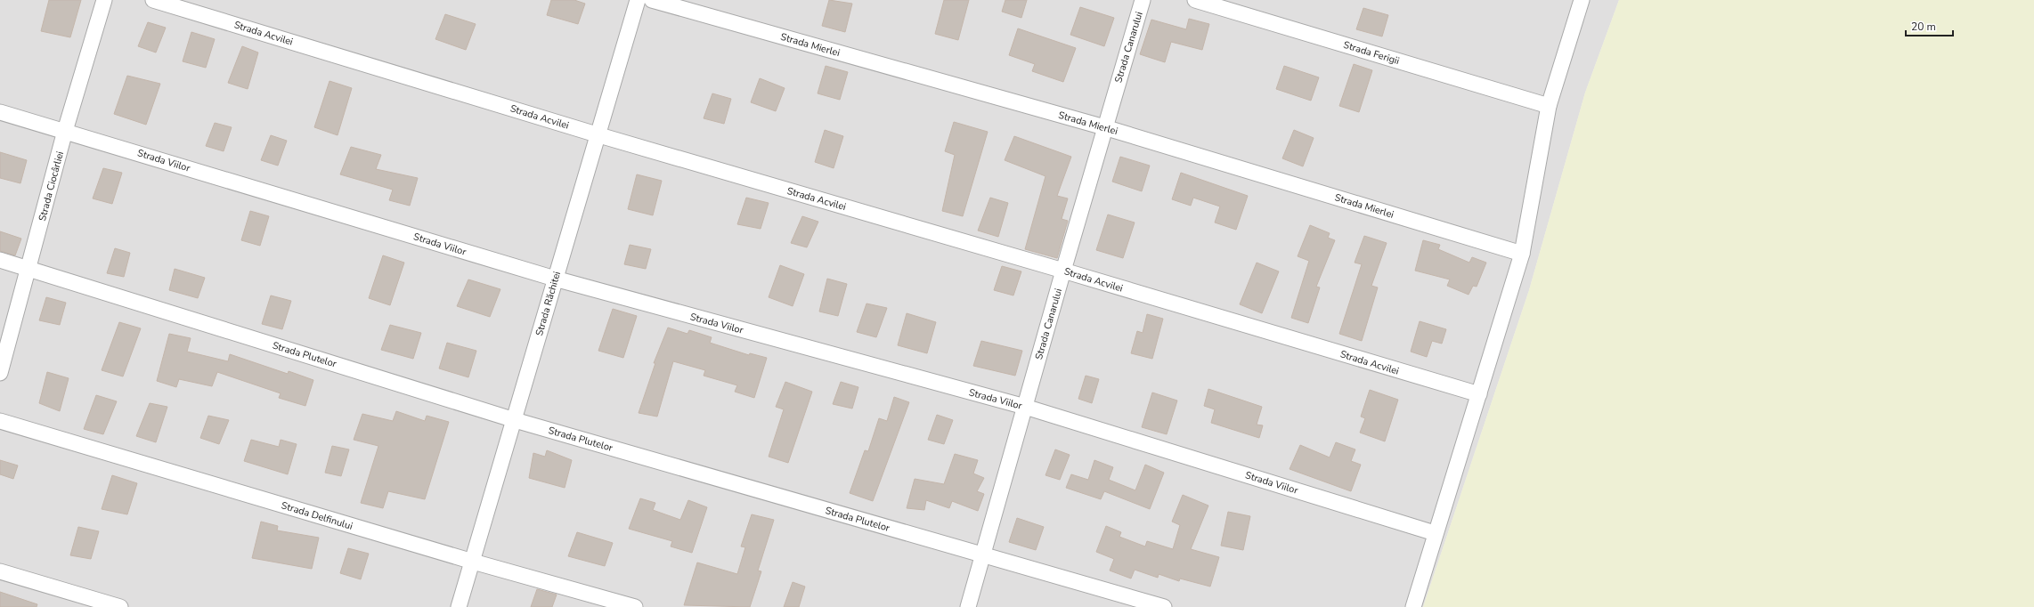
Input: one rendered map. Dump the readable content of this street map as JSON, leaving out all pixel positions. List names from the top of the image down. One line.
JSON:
{"streets":{"street":["Strada Acvilei","Strada Mierlei","Strada Canarului","Strada Ferigii","Strada Viilor","Strada Ciocârliei","Strada Răchitei","Strada Plutelor","Strada Delfinului"]},"crossings":[["Strada Acvilei","Strada Canarului"],["Strada Acvilei","Strada Răchitei"],["Strada Mierlei","Strada Canarului"],["Strada Canarului","Strada Viilor"],["Strada Canarului","Strada Plutelor"],["Strada Viilor","Strada Ciocârliei"],["Strada Viilor","Strada Răchitei"],["Strada Ciocârliei","Strada Plutelor"],["Strada Răchitei","Strada Plutelor"],["Strada Răchitei","Strada Delfinului"]],"scale_bar":"20 m"}
